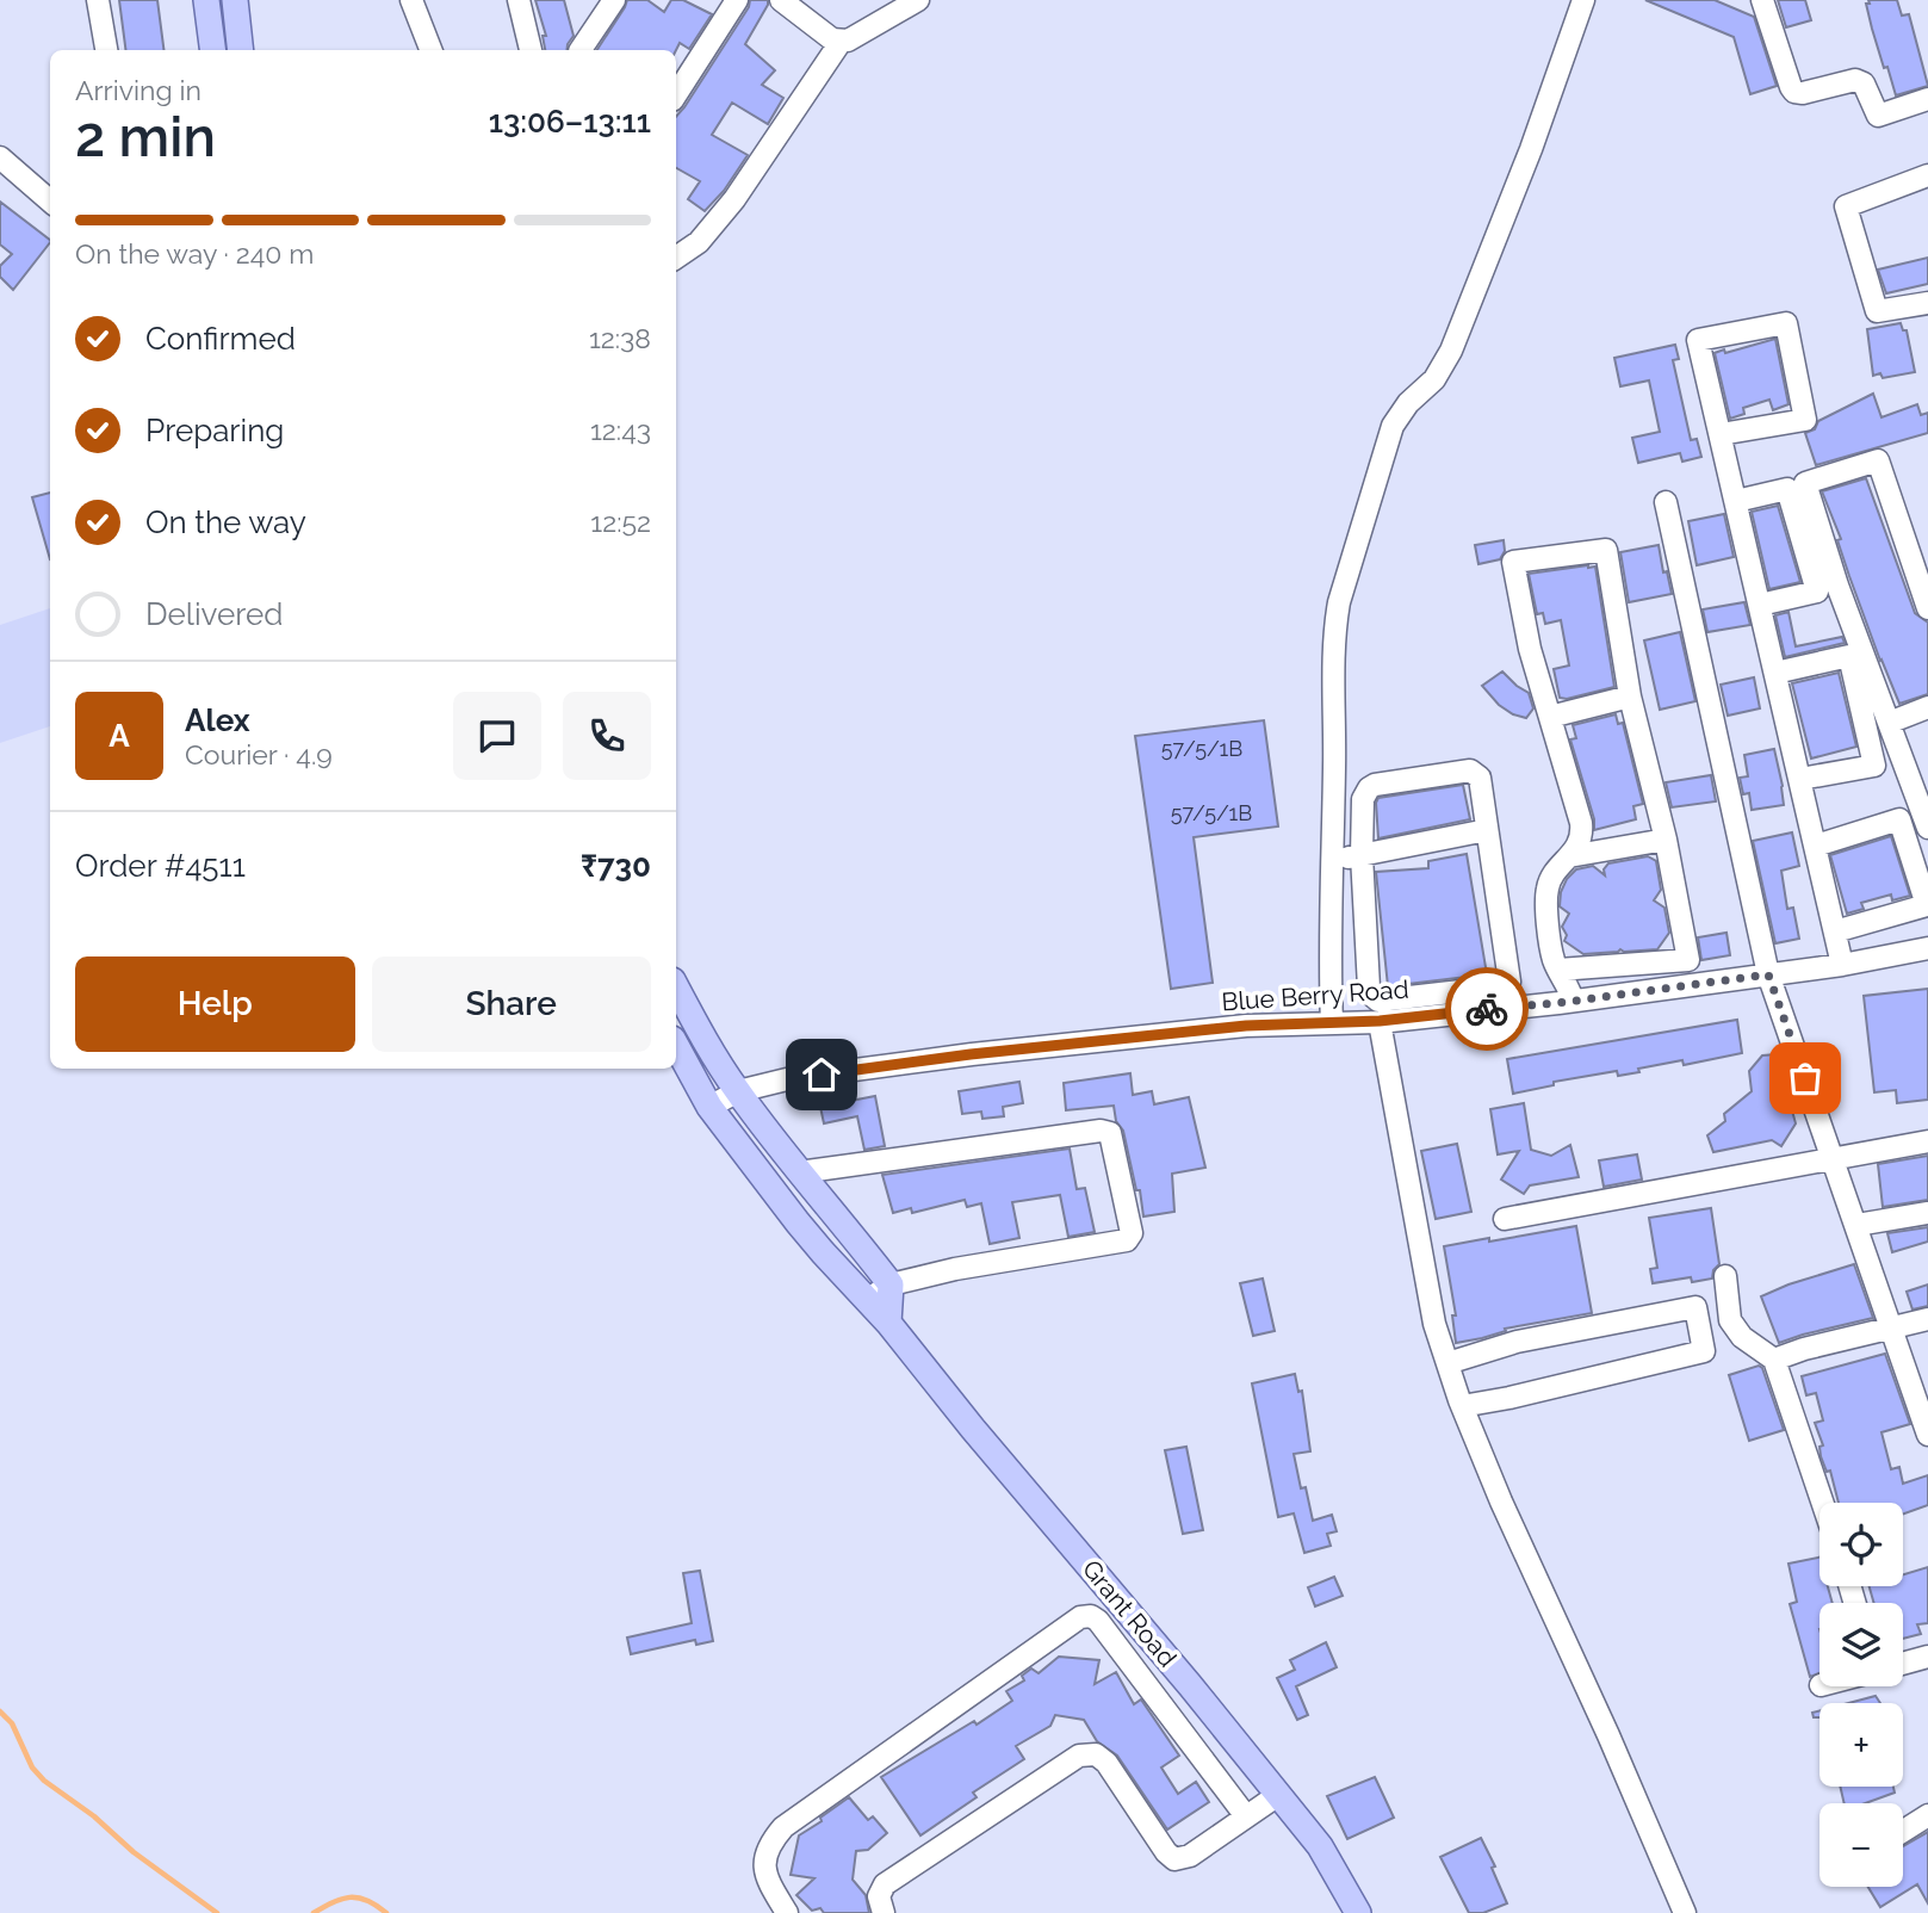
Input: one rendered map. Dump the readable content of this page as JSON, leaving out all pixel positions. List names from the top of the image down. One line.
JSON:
{"streets":{"main road":["Grant Road"],"street":["Blue Berry Road"]},"crossings":[["Blue Berry Road","Grant Road"]],"house_numbers":["57/5/1B","57/5/1B"],"page":{"heading":["2 min","Arriving in","13:06–13:11"],"panel":["Alex","Courier · 4.9","Order #4511","₹730"],"bar":"On the way · 240 m","list":[["Confirmed","12:38"],["Preparing","12:43"],["On the way","12:52"],"Delivered"],"round":"A","buttons":["Help","Share"],"map_buttons":["+","−"]}}
